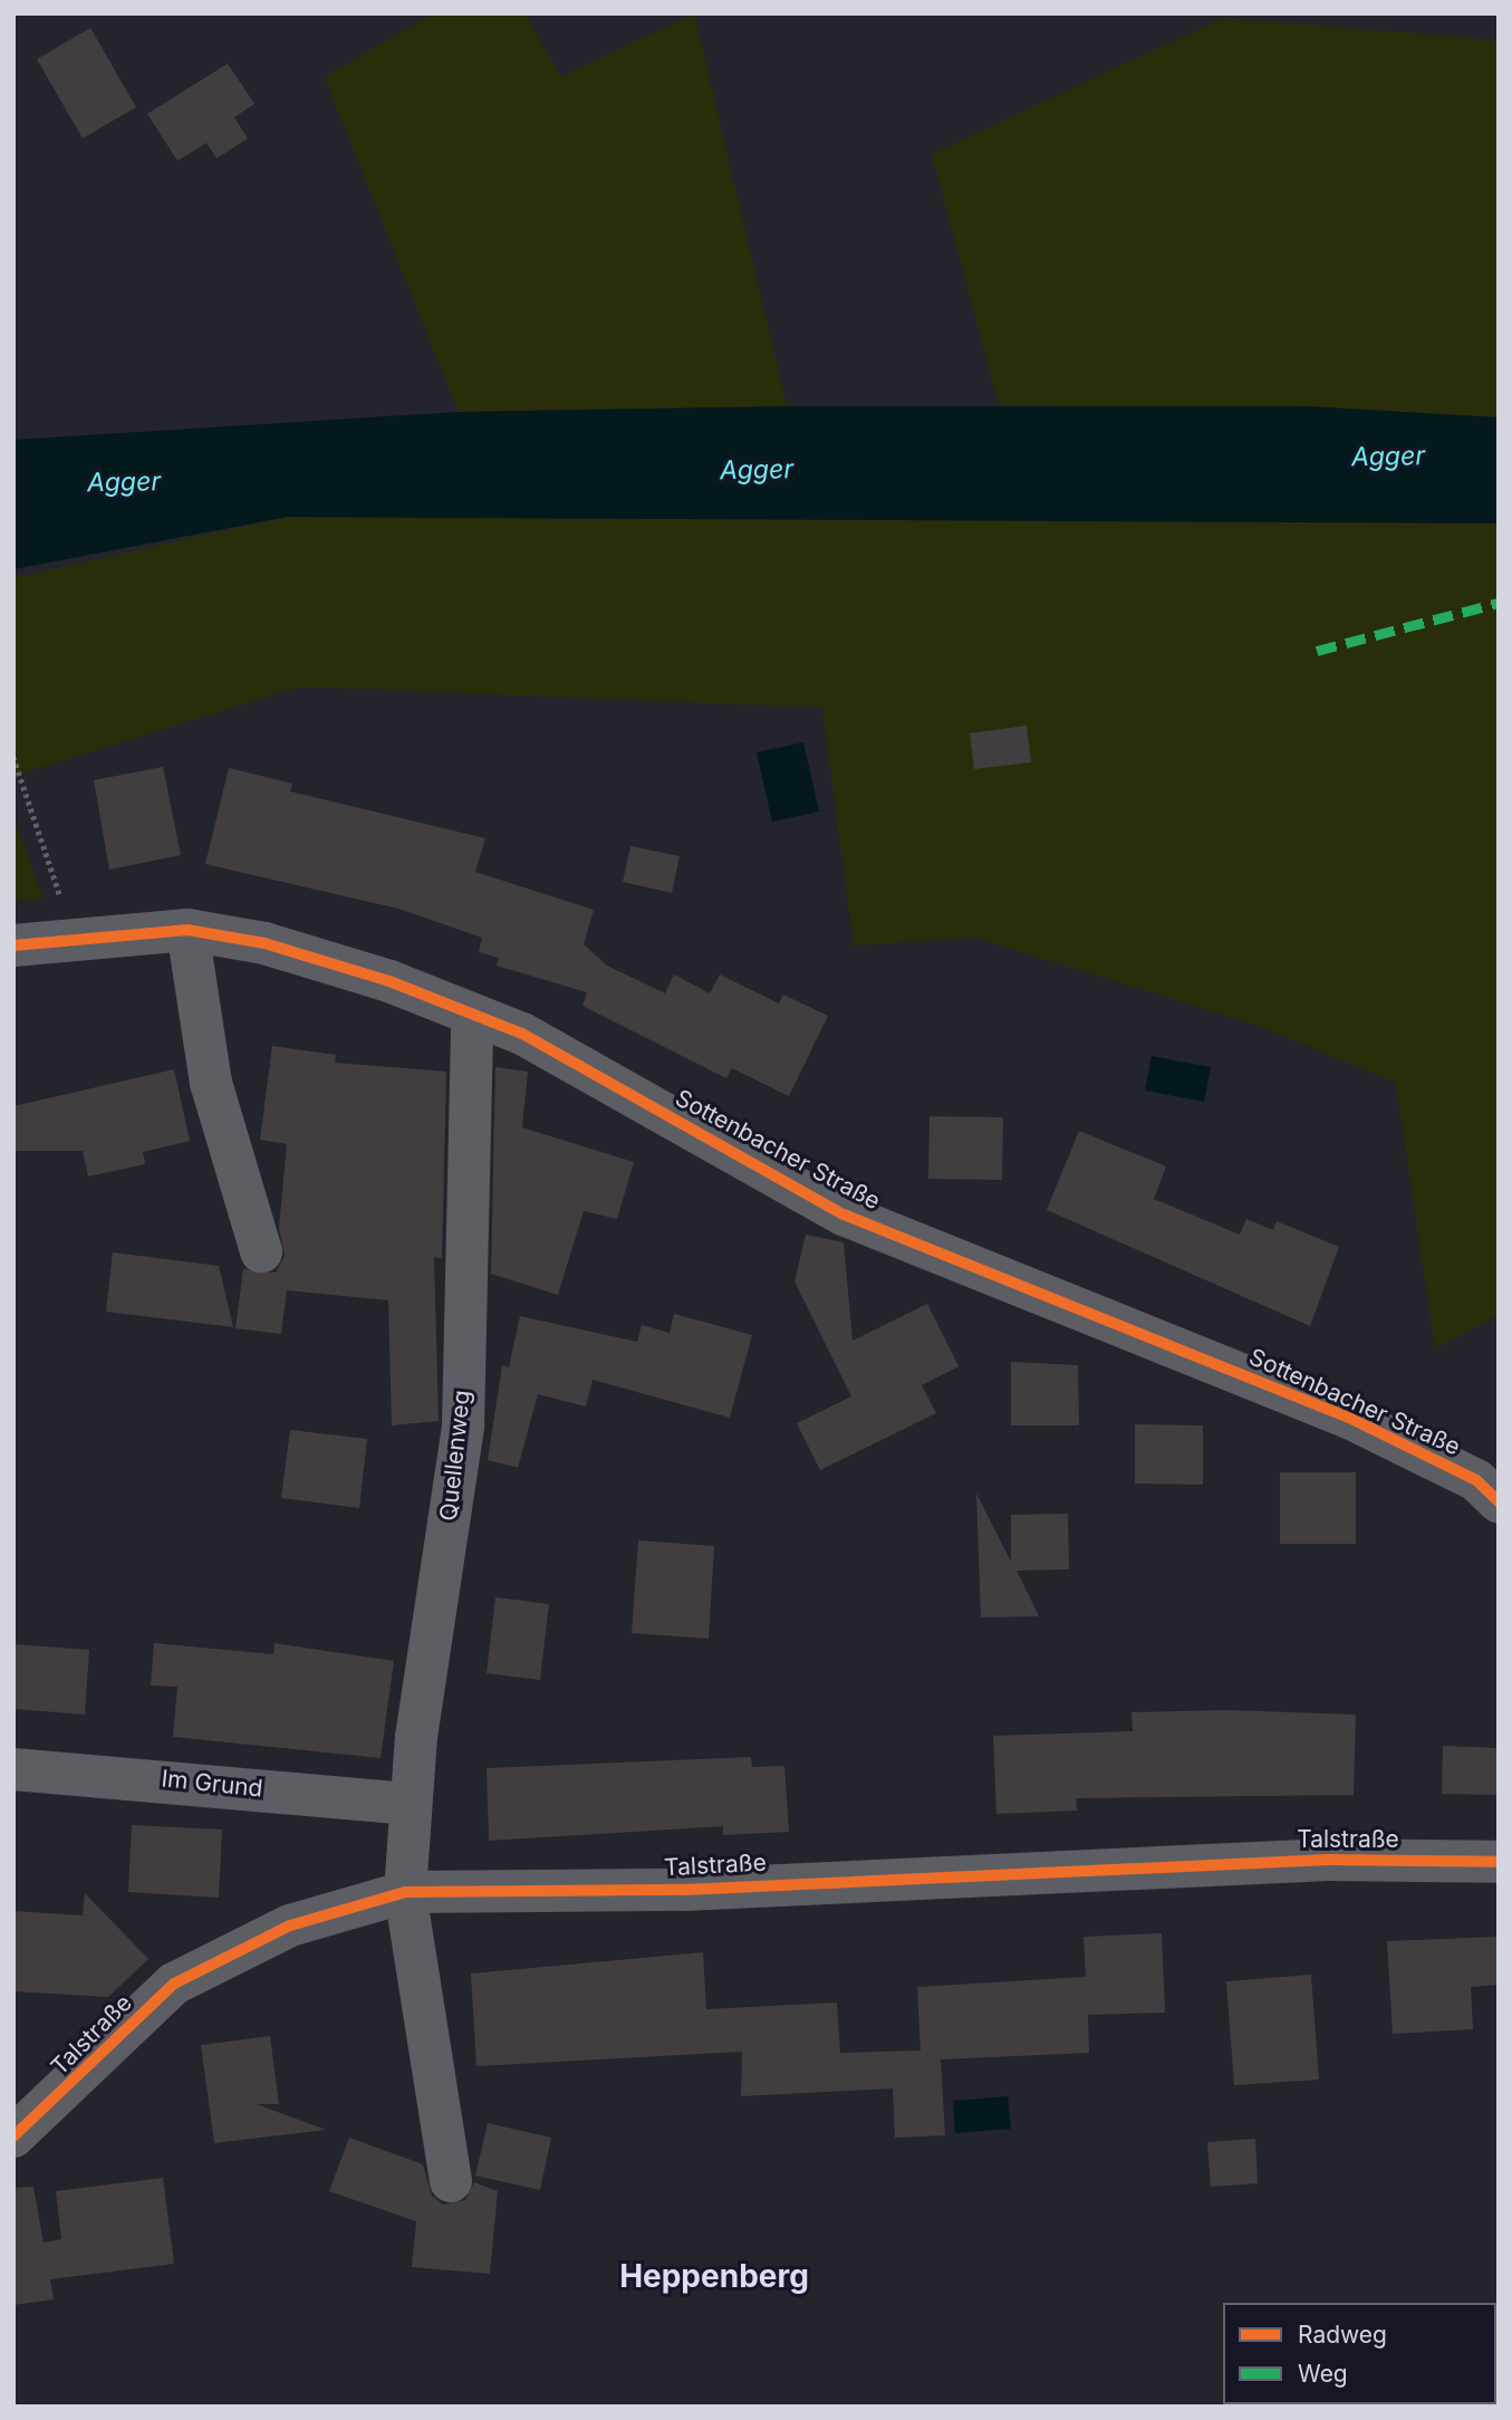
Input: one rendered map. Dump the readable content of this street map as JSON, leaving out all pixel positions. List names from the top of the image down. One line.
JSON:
{"streets":{"street":["Sottenbacher Straße","Quellenweg","Im Grund","Talstraße"]},"crossings":[["Sottenbacher Straße","Quellenweg"],["Quellenweg","Im Grund"],["Quellenweg","Talstraße"]],"districts":["Heppenberg"],"water":["Agger"],"legend":["Radweg","Weg"]}
